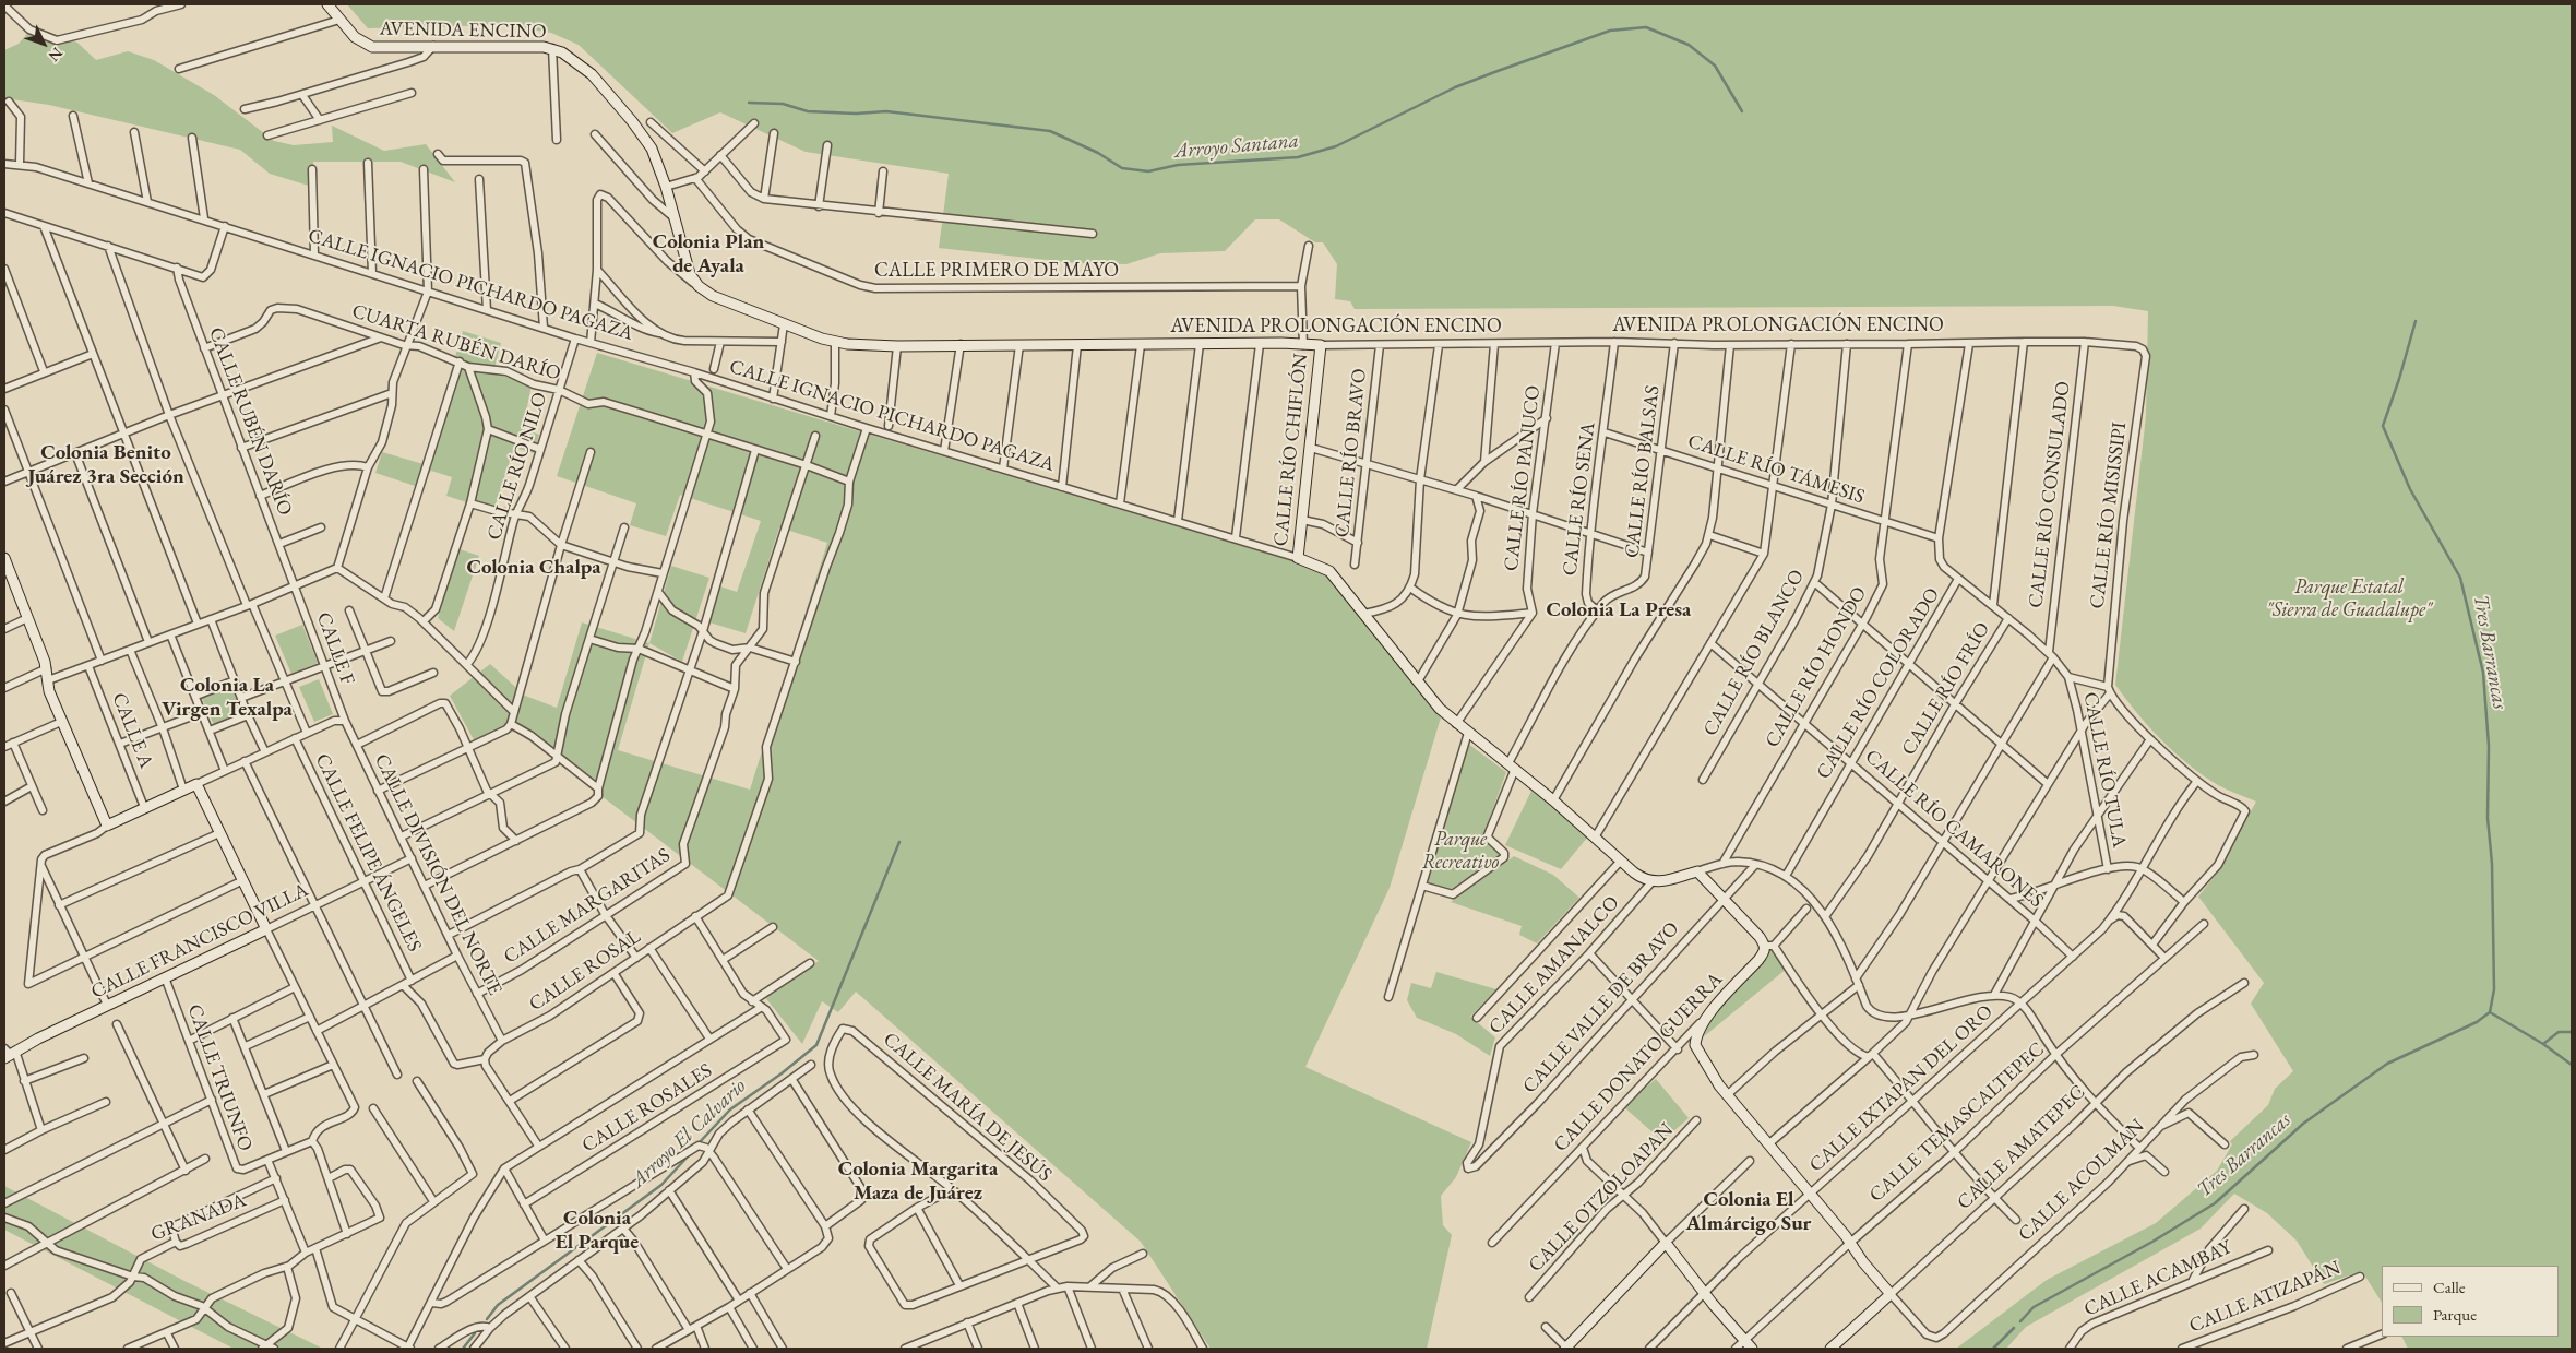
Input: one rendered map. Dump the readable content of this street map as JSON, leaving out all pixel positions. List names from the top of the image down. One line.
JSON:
{"streets":{"street":["AVENIDA ENCINO","CALLE PRIMERO DE MAYO","CALLE IGNACIO PICHARDO PAGAZA","AVENIDA PROLONGACIÓN ENCINO","CUARTA RUBÉN DARÍO","CALLE RUBÉN DARÍO","CALLE RÍO CHIFLÓN","CALLE RÍO BRAVO","CALLE RÍO NILO","CALLE RÍO TÁMESIS","CALLE RÍO BALSAS","CALLE RÍO PANUCO","CALLE RÍO CONSULADO","CALLE RÍO SENA","CALLE RÍO MISISSIPI","CALLE F","CALLE RÍO BLANCO","CALLE RÍO HONDO","CALLE RÍO COLORADO","CALLE RÍO FRÍO","CALLE A","CALLE RÍO TULA","CALLE RÍO CAMARONES","CALLE FELIPE ÁNGELES","CALLE DIVISIÓN DEL NORTE","CALLE MARGARITAS","CALLE FRANCISCO VILLA","CALLE AMANALCO","CALLE ROSAL","CALLE VALLE DE BRAVO","CALLE DONATO GUERRA","CALLE TRIUNFO","CALLE IXTAPAN DEL ORO","CALLE MARÍA DE JESÚS","CALLE ROSALES","CALLE TEMASCALTEPEC","CALLE AMATEPEC","CALLE ACOLMAN","CALLE OTZOLOAPAN","GRANADA","CALLE ACAMBAY","CALLE ATIZAPÁN"]},"crossings":[["CALLE IGNACIO PICHARDO PAGAZA","CALLE RÍO CHIFLÓN"],["CALLE IGNACIO PICHARDO PAGAZA","CALLE RÍO NILO"],["CALLE IGNACIO PICHARDO PAGAZA","CALLE AMANALCO"],["AVENIDA PROLONGACIÓN ENCINO","CALLE RÍO CHIFLÓN"],["AVENIDA PROLONGACIÓN ENCINO","CALLE RÍO BRAVO"],["AVENIDA PROLONGACIÓN ENCINO","CALLE RÍO BALSAS"],["AVENIDA PROLONGACIÓN ENCINO","CALLE RÍO PANUCO"],["AVENIDA PROLONGACIÓN ENCINO","CALLE RÍO CONSULADO"],["AVENIDA PROLONGACIÓN ENCINO","CALLE RÍO SENA"],["AVENIDA PROLONGACIÓN ENCINO","CALLE RÍO MISISSIPI"],["AVENIDA PROLONGACIÓN ENCINO","CALLE RÍO BLANCO"],["AVENIDA PROLONGACIÓN ENCINO","CALLE RÍO HONDO"],["AVENIDA PROLONGACIÓN ENCINO","CALLE RÍO COLORADO"],["AVENIDA PROLONGACIÓN ENCINO","CALLE RÍO FRÍO"],["CUARTA RUBÉN DARÍO","CALLE RUBÉN DARÍO"],["CUARTA RUBÉN DARÍO","CALLE RÍO NILO"],["CALLE RUBÉN DARÍO","CALLE F"],["CALLE RÍO TÁMESIS","CALLE RÍO BALSAS"],["CALLE RÍO TÁMESIS","CALLE RÍO SENA"],["CALLE RÍO TÁMESIS","CALLE RÍO BLANCO"],["CALLE RÍO TÁMESIS","CALLE RÍO HONDO"],["CALLE RÍO TÁMESIS","CALLE RÍO COLORADO"],["CALLE RÍO BALSAS","CALLE RÍO SENA"],["CALLE RÍO CONSULADO","CALLE RÍO CAMARONES"],["CALLE F","CALLE DIVISIÓN DEL NORTE"],["CALLE RÍO BLANCO","CALLE RÍO CAMARONES"],["CALLE RÍO HONDO","CALLE RÍO CAMARONES"],["CALLE RÍO COLORADO","CALLE RÍO CAMARONES"],["CALLE RÍO FRÍO","CALLE RÍO CAMARONES"],["CALLE RÍO CAMARONES","CALLE IXTAPAN DEL ORO"],["CALLE FELIPE ÁNGELES","CALLE FRANCISCO VILLA"],["CALLE DIVISIÓN DEL NORTE","CALLE MARGARITAS"],["CALLE DIVISIÓN DEL NORTE","CALLE FRANCISCO VILLA"],["CALLE DIVISIÓN DEL NORTE","CALLE ROSAL"],["CALLE FRANCISCO VILLA","CALLE TRIUNFO"],["CALLE AMANALCO","CALLE VALLE DE BRAVO"],["CALLE AMATEPEC","CALLE ACOLMAN"]],"districts":["Colonia Plan de Ayala","Colonia Benito Juárez 3ra Sección","Colonia Chalpa","Colonia La Presa","Colonia La Virgen Texalpa","Colonia Margarita Maza de Juárez","Colonia El Almárcigo Sur","Colonia El Parque"],"water":["Arroyo Santana","Tres Barrancas","Arroyo El Calvario"],"parks":["Parque Estatal \"Sierra de Guadalupe\"","Parque Recreativo"],"legend":["Calle","Parque"],"north":"bottom right"}
